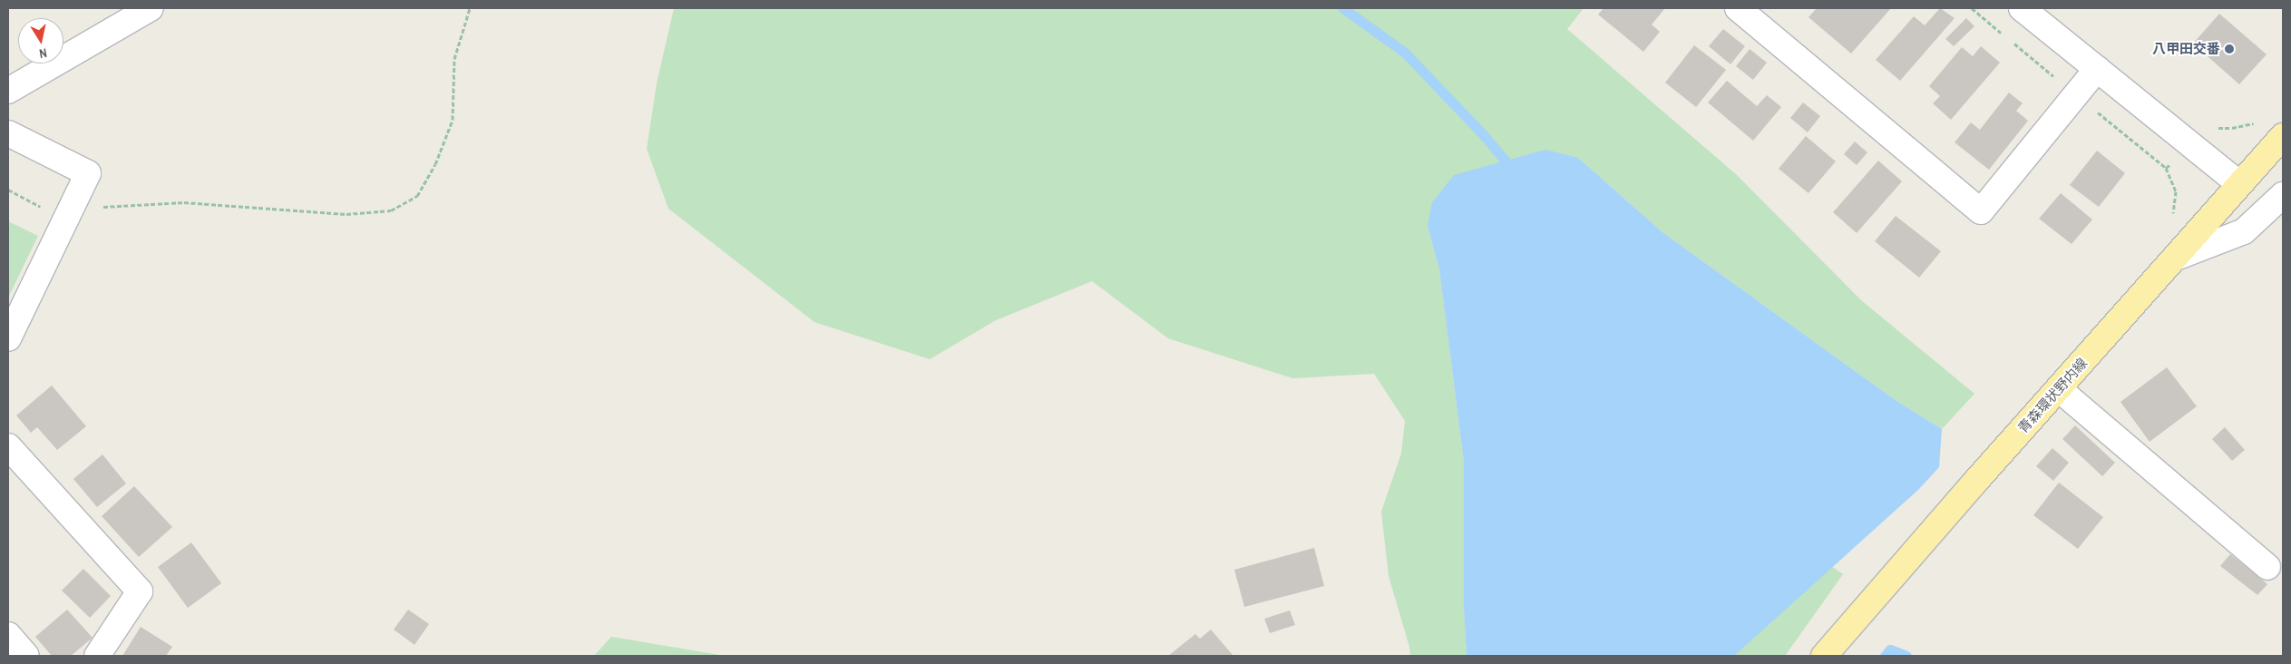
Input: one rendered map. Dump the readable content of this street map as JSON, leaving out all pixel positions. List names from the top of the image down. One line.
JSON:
{"streets":{"main road":["青森環状野内線"]},"places":["八甲田交番"],"north":"bottom"}
